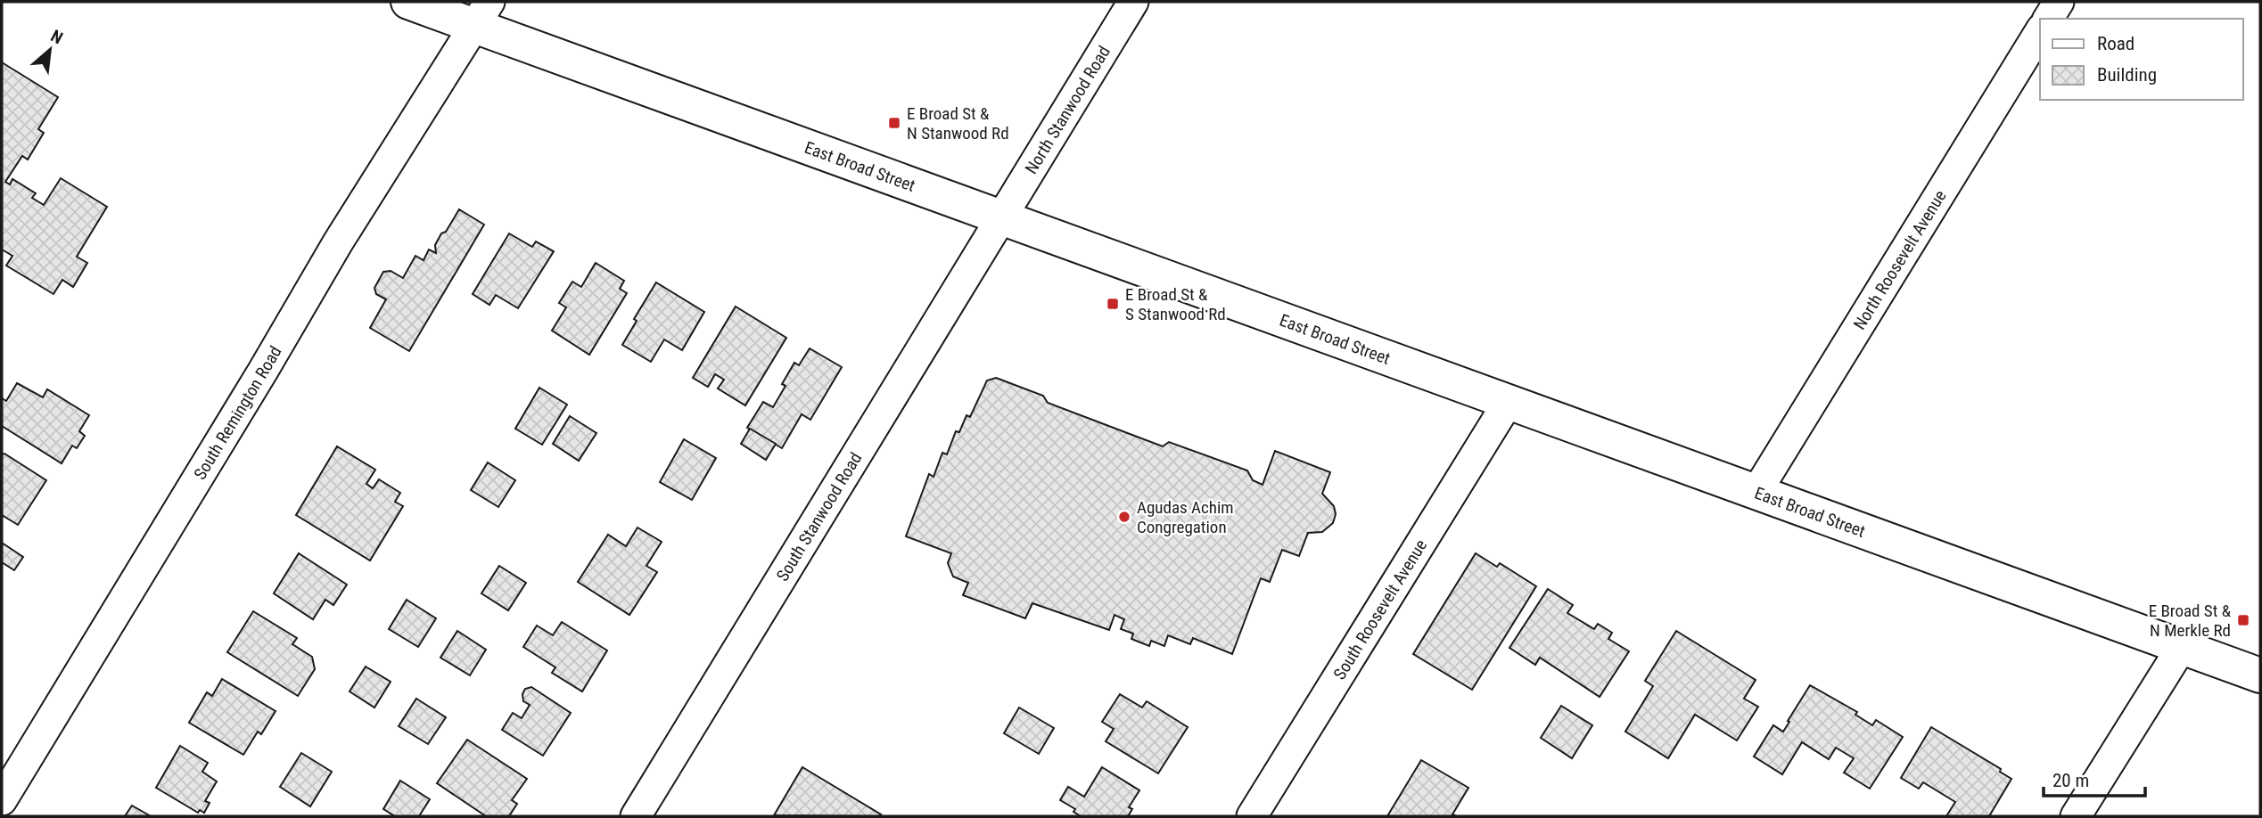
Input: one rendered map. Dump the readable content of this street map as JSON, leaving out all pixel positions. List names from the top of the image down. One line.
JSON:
{"streets":{"main road":["East Broad Street"],"street":["North Stanwood Road","North Roosevelt Avenue","South Remington Road","South Stanwood Road","South Roosevelt Avenue"]},"crossings":[["North Stanwood Road","East Broad Street"],["North Stanwood Road","South Stanwood Road"],["East Broad Street","North Roosevelt Avenue"],["East Broad Street","South Remington Road"],["East Broad Street","South Stanwood Road"],["East Broad Street","South Roosevelt Avenue"]],"places":{"transit":["E Broad St & N Stanwood Rd","E Broad St & S Stanwood Rd","E Broad St & N Merkle Rd"],"other":["Agudas Achim Congregation"]},"legend":["Road","Building"],"scale_bar":"20 m","north":"top right"}
